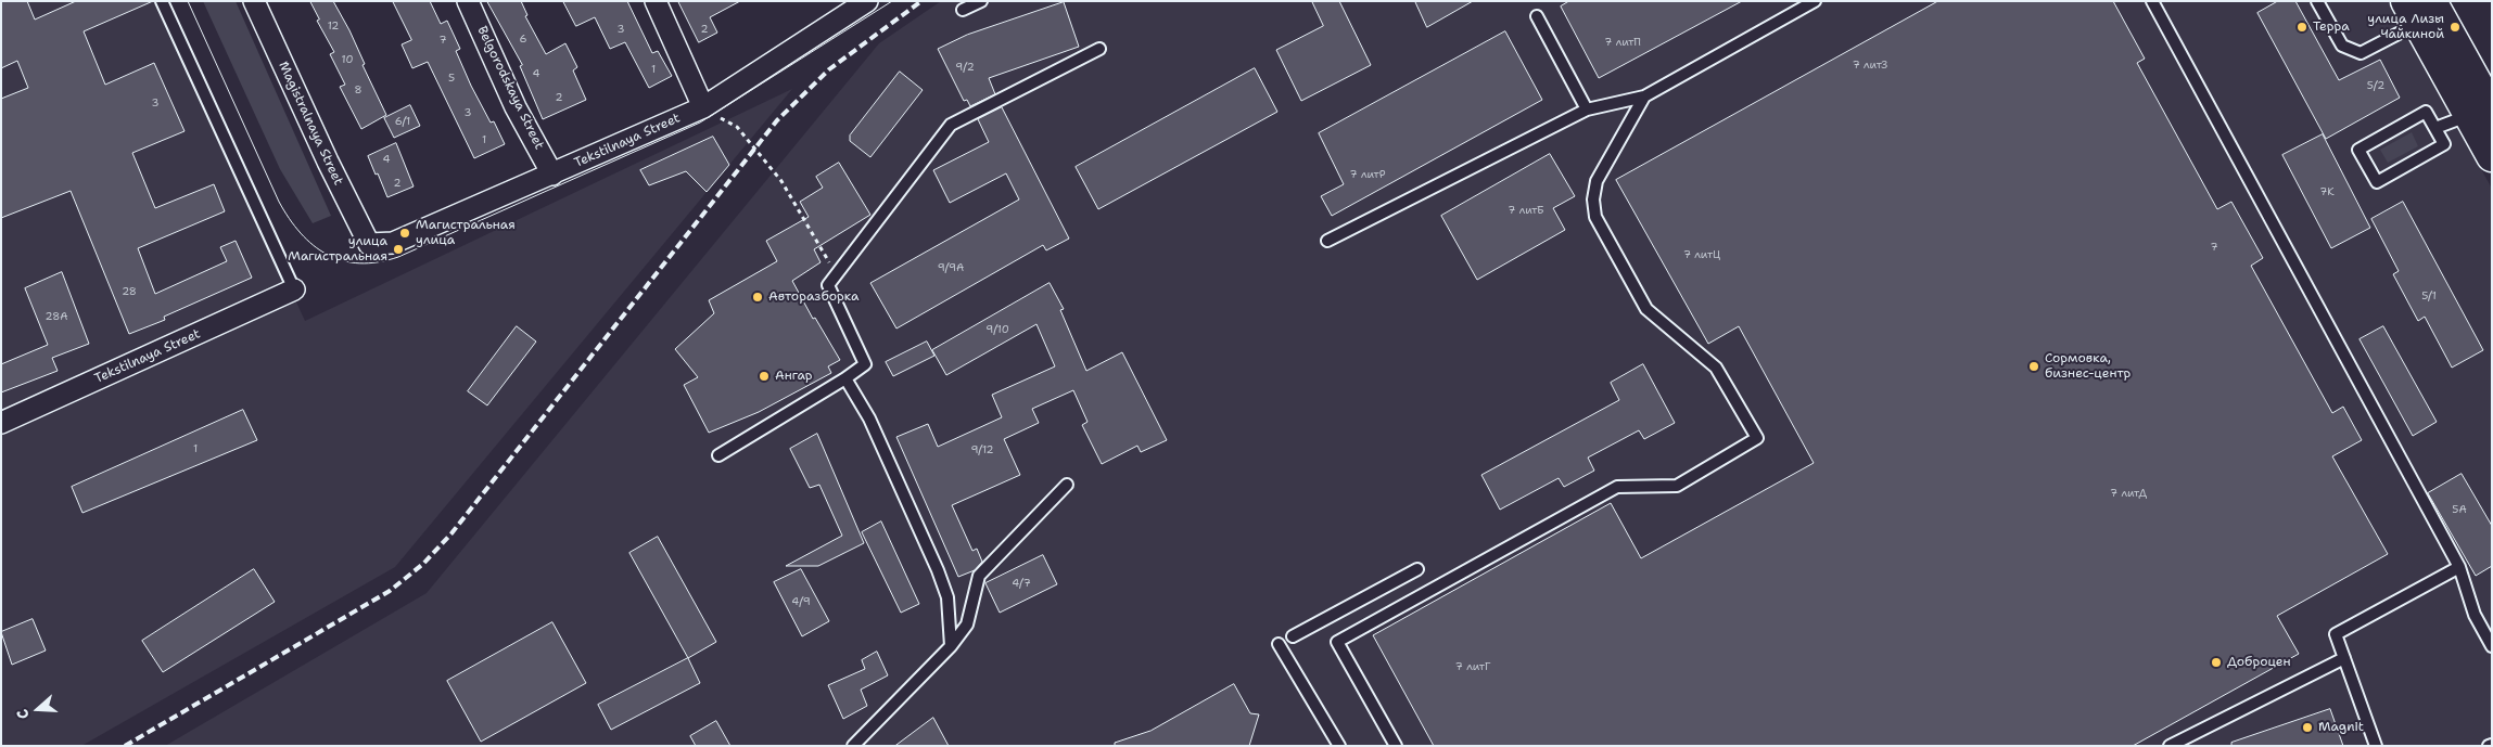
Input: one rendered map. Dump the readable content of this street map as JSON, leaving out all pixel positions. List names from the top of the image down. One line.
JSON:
{"streets":{"street":["Belgorodskaya Street","Magistralnaya Street","Tekstilnaya Street"]},"crossings":[["Belgorodskaya Street","Tekstilnaya Street"],["Magistralnaya Street","Tekstilnaya Street"]],"places":["Терра","улица Лизы Чайкиной","Магистральная улица","улица Магистральная","Авторазборка","Сормовка, бизнес-центр","Ангар","Доброцен","Magnit"],"house_numbers":["12","3","2","6","7","7 литП","10","7 литЗ","9/2","1","4","5","5/2","8","2","3","3","6/1","1","4","7 литР","2","7К","7 литБ","7","7 литЦ","9/9А","28","5/1","28А","9/10","1","9/12","7 литД","5А","4/7","4/9","7 литГ"],"north":"left"}
